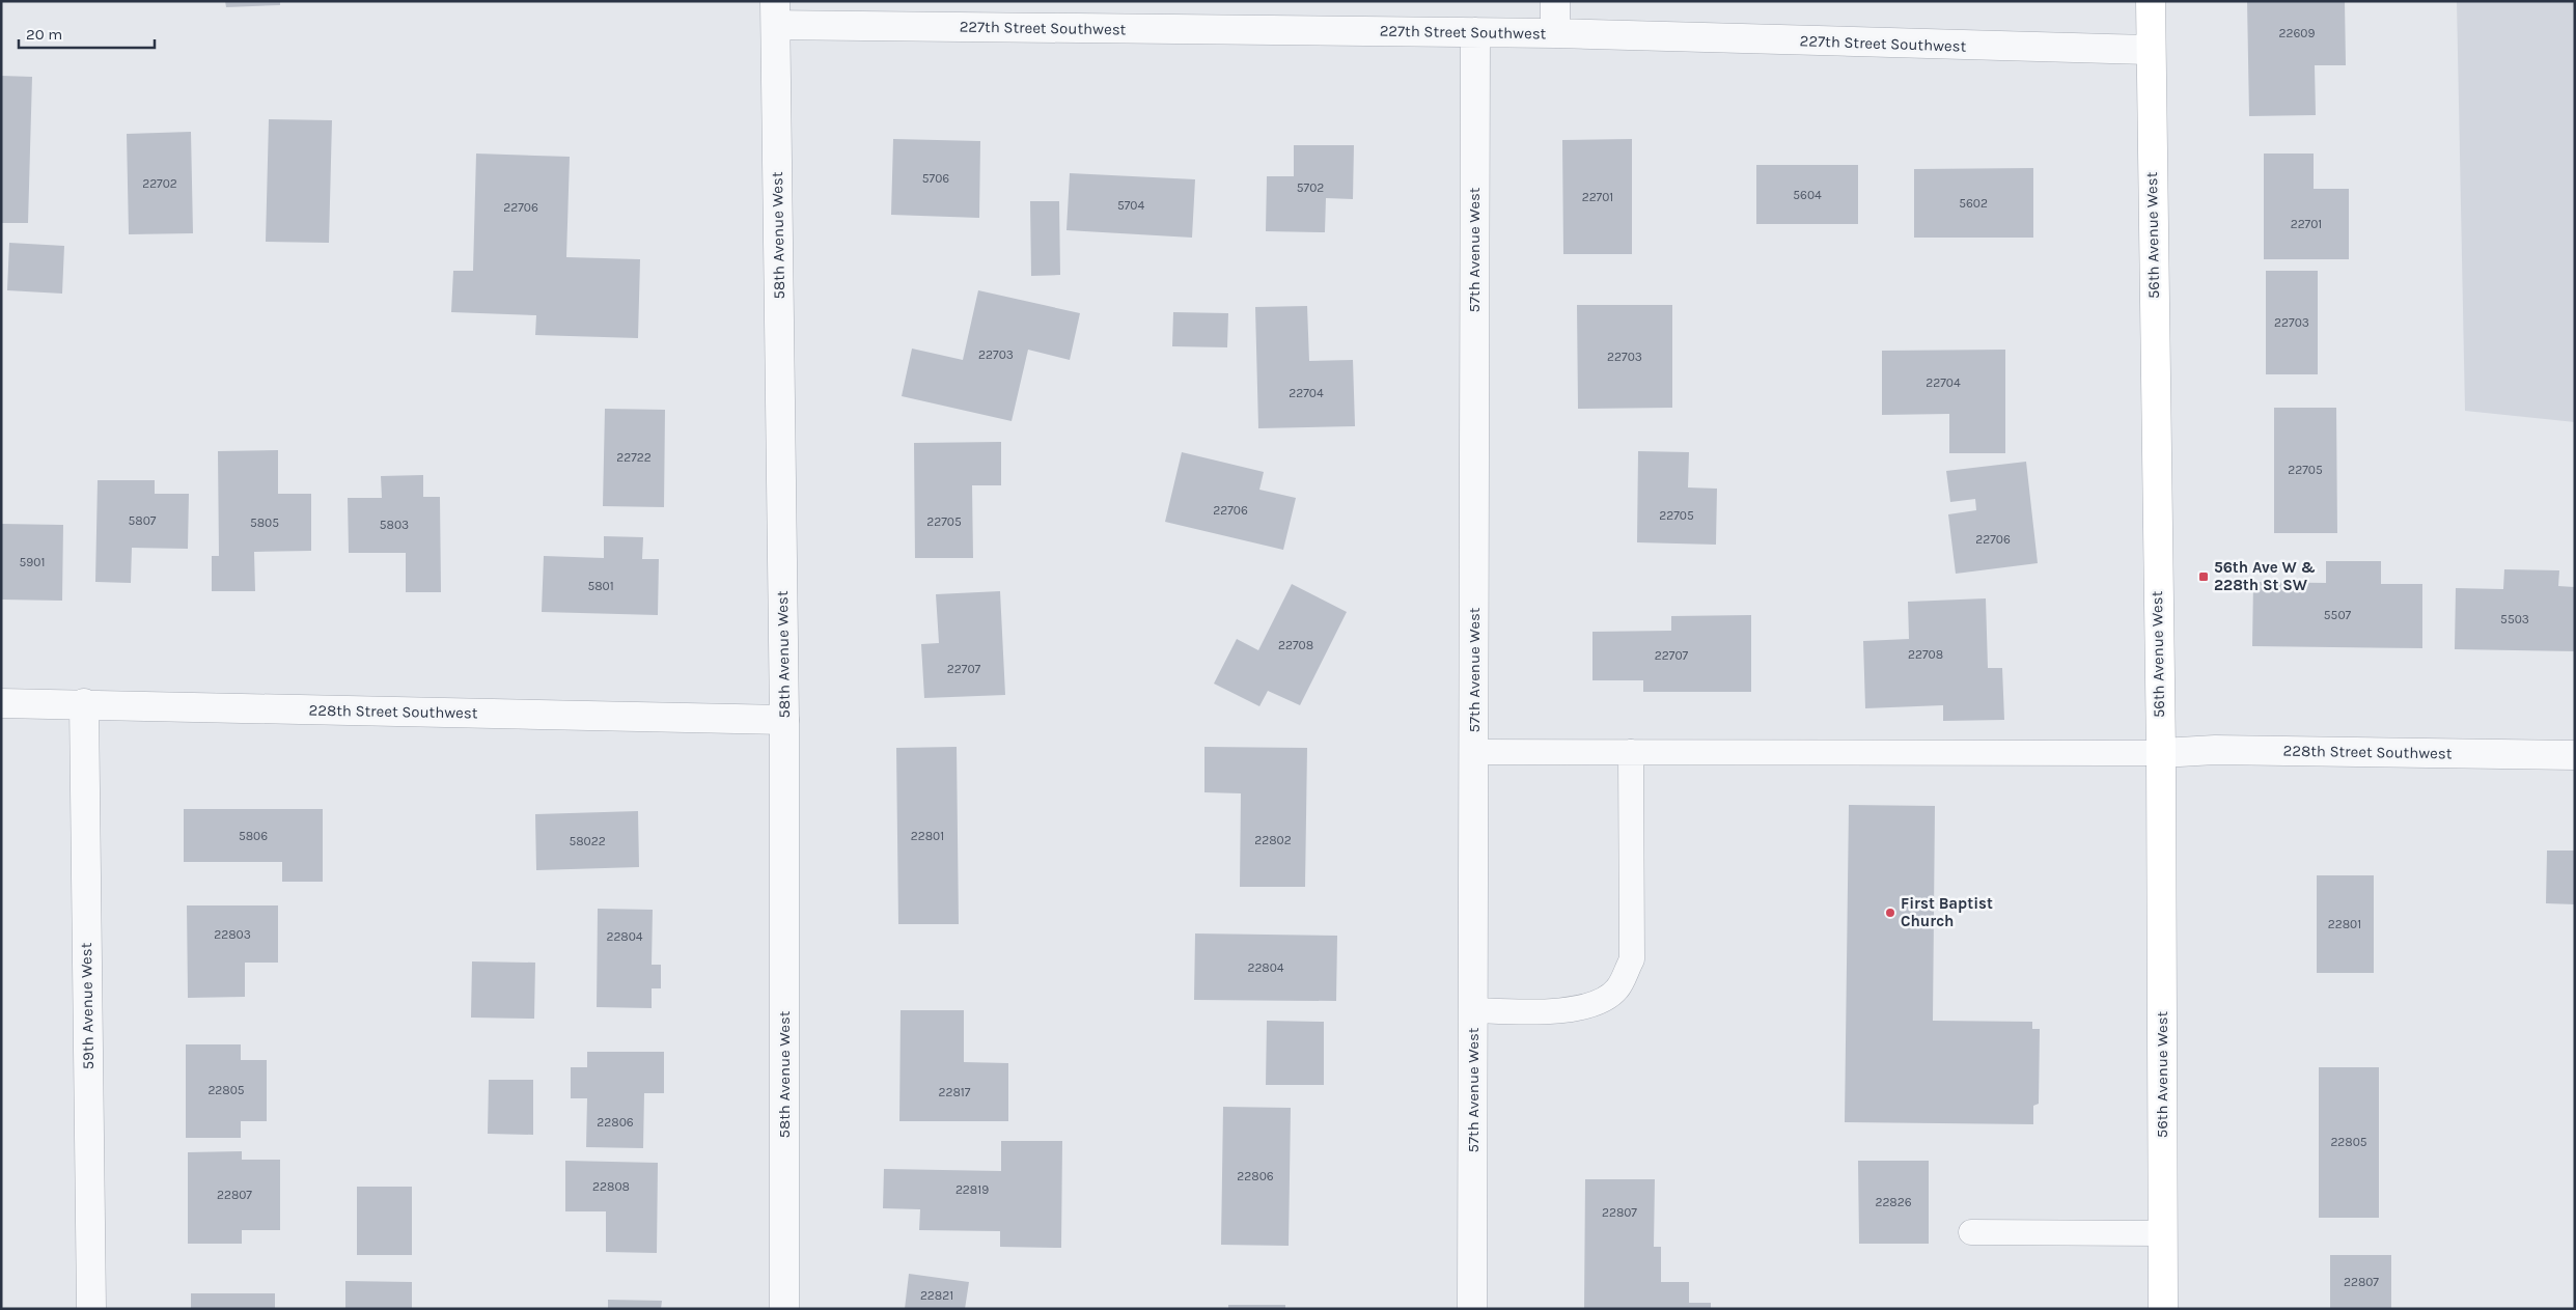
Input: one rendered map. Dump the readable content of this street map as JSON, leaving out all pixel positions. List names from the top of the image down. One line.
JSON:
{"streets":{"main road":["56th Avenue West"],"street":["227th Street Southwest","58th Avenue West","57th Avenue West","228th Street Southwest","59th Avenue West"]},"crossings":[["227th Street Southwest","58th Avenue West"],["227th Street Southwest","56th Avenue West"],["227th Street Southwest","57th Avenue West"],["58th Avenue West","228th Street Southwest"],["56th Avenue West","228th Street Southwest"],["228th Street Southwest","59th Avenue West"]],"places":{"transit":["56th Ave W & 228th St SW"],"other":["First Baptist Church"]},"house_numbers":["22609","5706","22702","5702","5604","22701","5602","5704","22706","22701","22703","22703","22703","22704","22704","22722","22705","22706","22705","5807","22705","5805","5803","22706","5901","5801","5507","5503","22708","22708","22707","22707","5806","22801","22802","58022","22801","22803","22804","22804","22805","22817","22806","22805","22806","22808","22819","22807","22826","22807","22807","22821"],"scale_bar":"20 m"}
